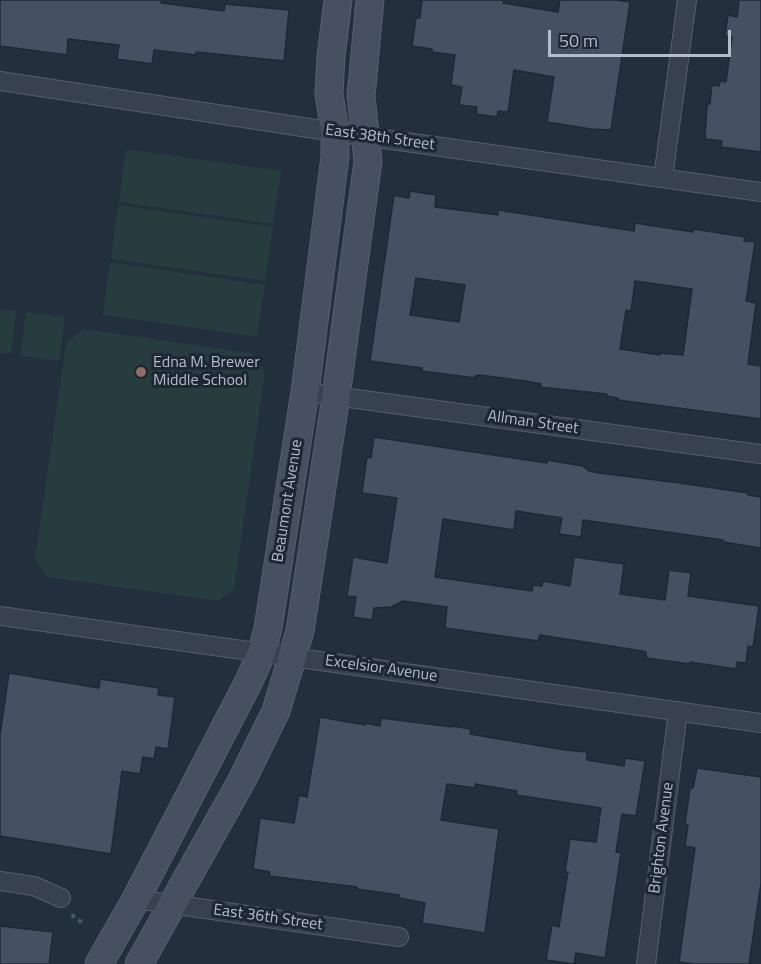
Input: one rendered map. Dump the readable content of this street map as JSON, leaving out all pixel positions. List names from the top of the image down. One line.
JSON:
{"streets":{"main road":["Beaumont Avenue"],"street":["East 38th Street","Allman Street","Excelsior Avenue","Brighton Avenue","East 36th Street"]},"crossings":[["East 38th Street","Beaumont Avenue"],["Allman Street","Beaumont Avenue"],["Beaumont Avenue","Excelsior Avenue"],["Beaumont Avenue","East 36th Street"],["Excelsior Avenue","Brighton Avenue"]],"places":["Edna M. Brewer Middle School"],"scale_bar":"50 m"}
